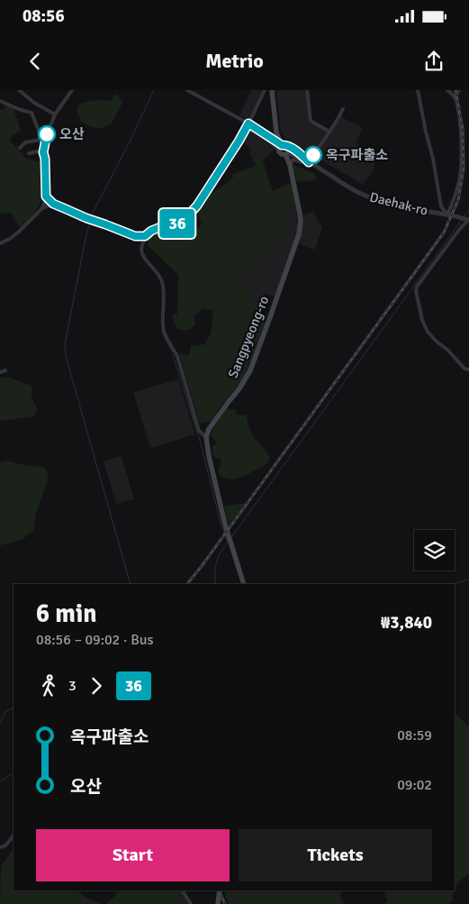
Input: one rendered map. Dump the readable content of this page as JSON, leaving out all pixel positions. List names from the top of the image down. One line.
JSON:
{"streets":{"main road":["Sangpyeong-ro"],"street":["Daehak-ro"]},"crossings":[["Daehak-ro","Sangpyeong-ro"]],"places":["오산","옥구파출소"],"lines":["bus line 36"],"page":{"status":"08:56","header":"Metrio","on_map":"36","heading":["6 min","08:56 – 09:02 · Bus","₩3,840"],"legs":["3","36"],"list":[{"name":"옥구파출소","value":"08:59"},{"name":"오산","value":"09:02"}],"buttons":["Start","Tickets"]}}
